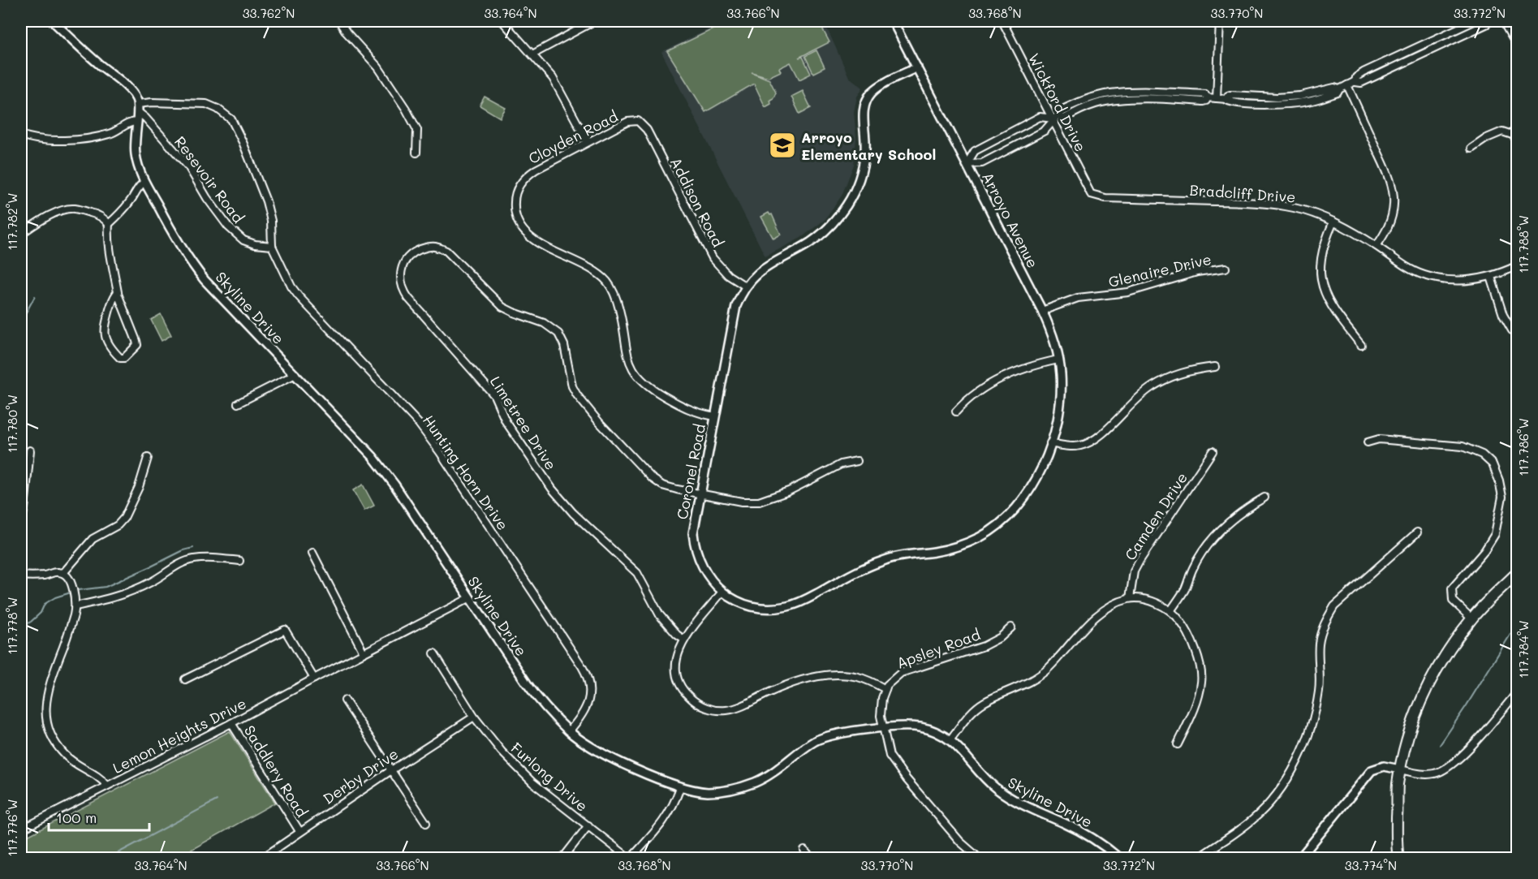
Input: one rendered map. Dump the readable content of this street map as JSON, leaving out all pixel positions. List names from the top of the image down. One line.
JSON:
{"streets":{"street":["Wickford Drive","Cloyden Road","Resevoir Road","Bradcliff Drive","Addison Road","Arroyo Avenue","Glenaire Drive","Skyline Drive","Limetree Drive","Coronel Road","Hunting Horn Drive","Camden Drive","Apsley Road","Lemon Heights Drive","Saddlery Road","Derby Drive","Furlong Drive"]},"crossings":[["Wickford Drive","Bradcliff Drive"],["Cloyden Road","Addison Road"],["Cloyden Road","Coronel Road"],["Resevoir Road","Skyline Drive"],["Resevoir Road","Hunting Horn Drive"],["Addison Road","Coronel Road"],["Arroyo Avenue","Glenaire Drive"],["Arroyo Avenue","Coronel Road"],["Skyline Drive","Hunting Horn Drive"],["Skyline Drive","Lemon Heights Drive"],["Limetree Drive","Coronel Road"],["Lemon Heights Drive","Saddlery Road"],["Saddlery Road","Derby Drive"],["Derby Drive","Furlong Drive"]],"places":{"school or university":["Arroyo Elementary School"]},"scale_bar":"100 m","coordinates":["33.762°N","33.764°N","33.766°N","33.768°N","33.770°N","33.772°N","117.782°W","117.788°W","117.780°W","117.786°W","117.778°W","117.784°W","117.776°W","33.774°N"]}
